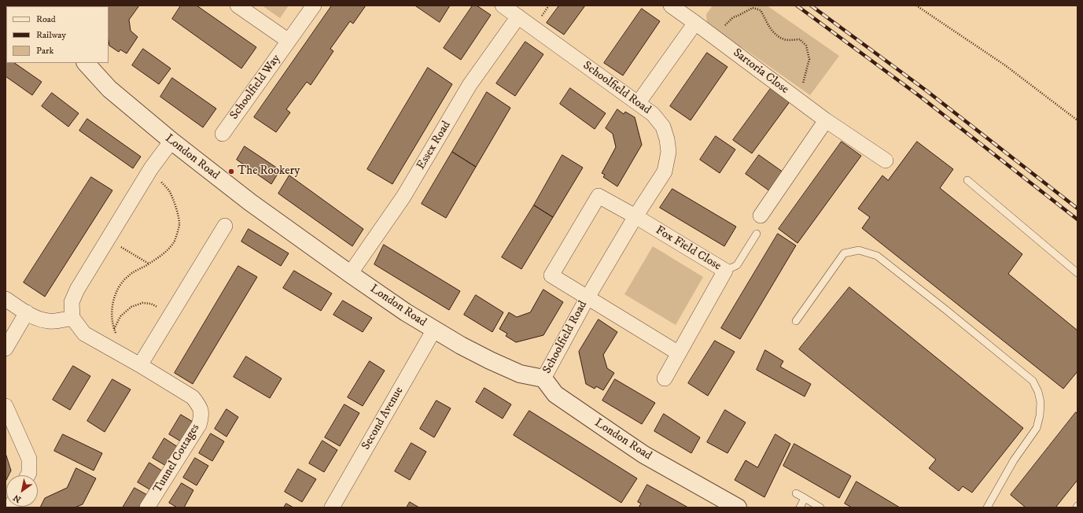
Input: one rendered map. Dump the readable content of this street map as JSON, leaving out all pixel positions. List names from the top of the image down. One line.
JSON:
{"streets":{"street":["Sartoria Close","Schoolfield Way","Schoolfield Road","Essex Road","London Road","Fox Field Close","Second Avenue","Tunnel Cottages"]},"crossings":[["Schoolfield Road","Essex Road"],["Schoolfield Road","London Road"],["Schoolfield Road","Fox Field Close"],["Essex Road","London Road"],["London Road","Second Avenue"]],"places":["The Rookery"],"legend":["Road","Railway","Park"],"north":"bottom left"}
